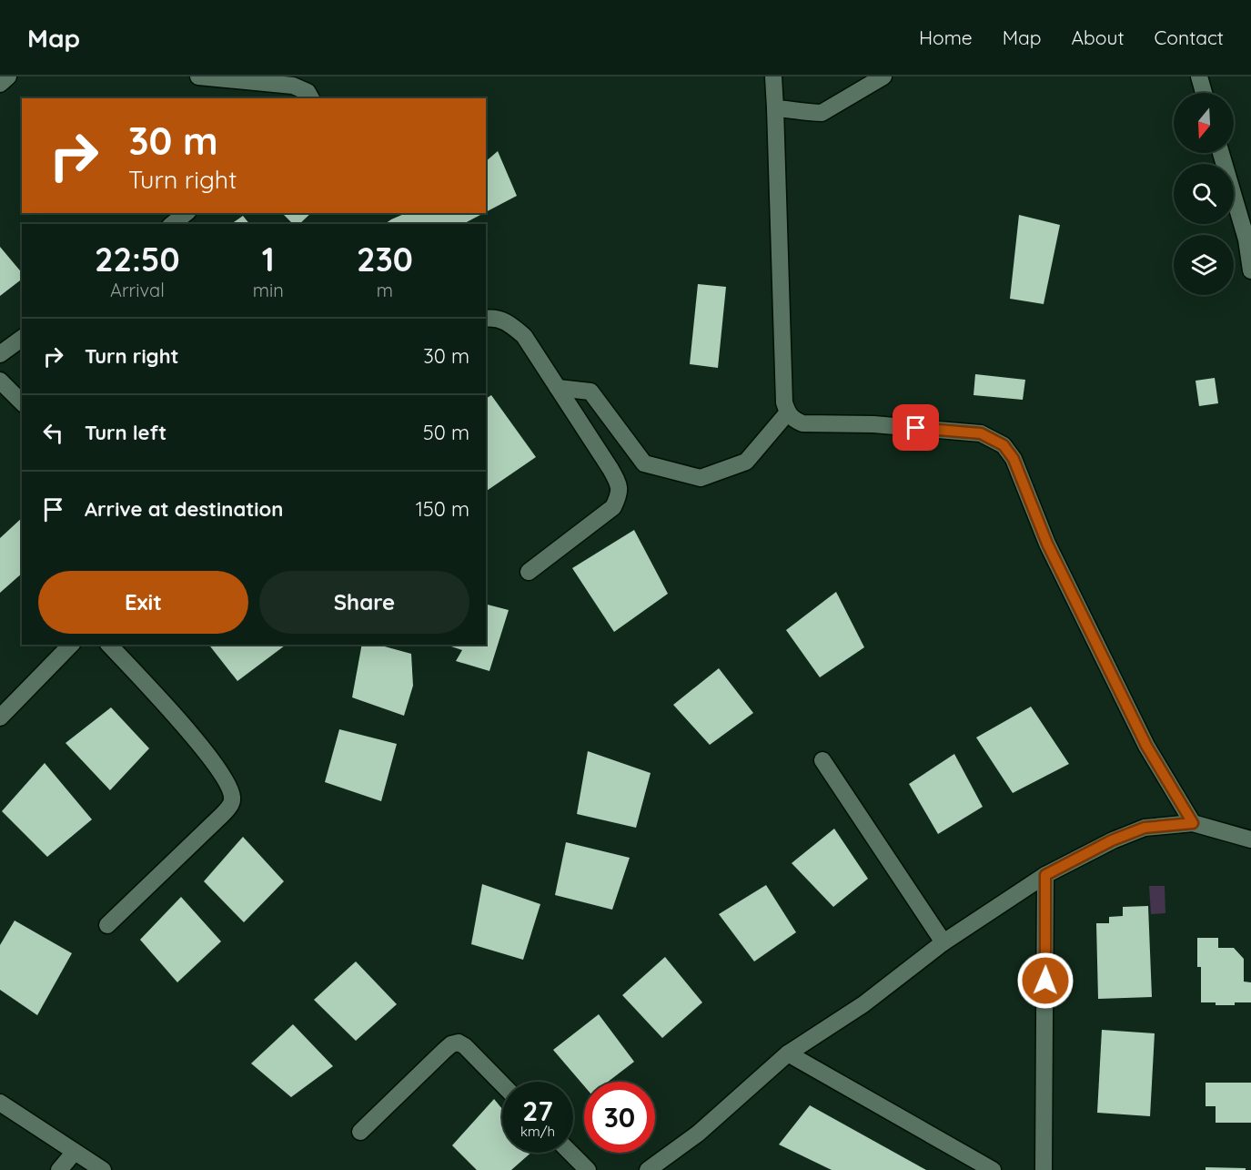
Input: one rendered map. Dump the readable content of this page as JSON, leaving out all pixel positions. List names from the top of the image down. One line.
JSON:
{"north":"bottom","page":{"header":"Map","nav":["Home","Map","About","Contact"],"turn":["30 m","Turn right"],"eta":["22:50","Arrival","1","min","230","m"],"list":[{"name":"Turn right","value":"30 m"},{"name":"Turn left","value":"50 m"},{"name":"Arrive at destination","value":"150 m"}],"buttons":["Exit","Share"],"speed":"27 km/h","limit":"30"}}
